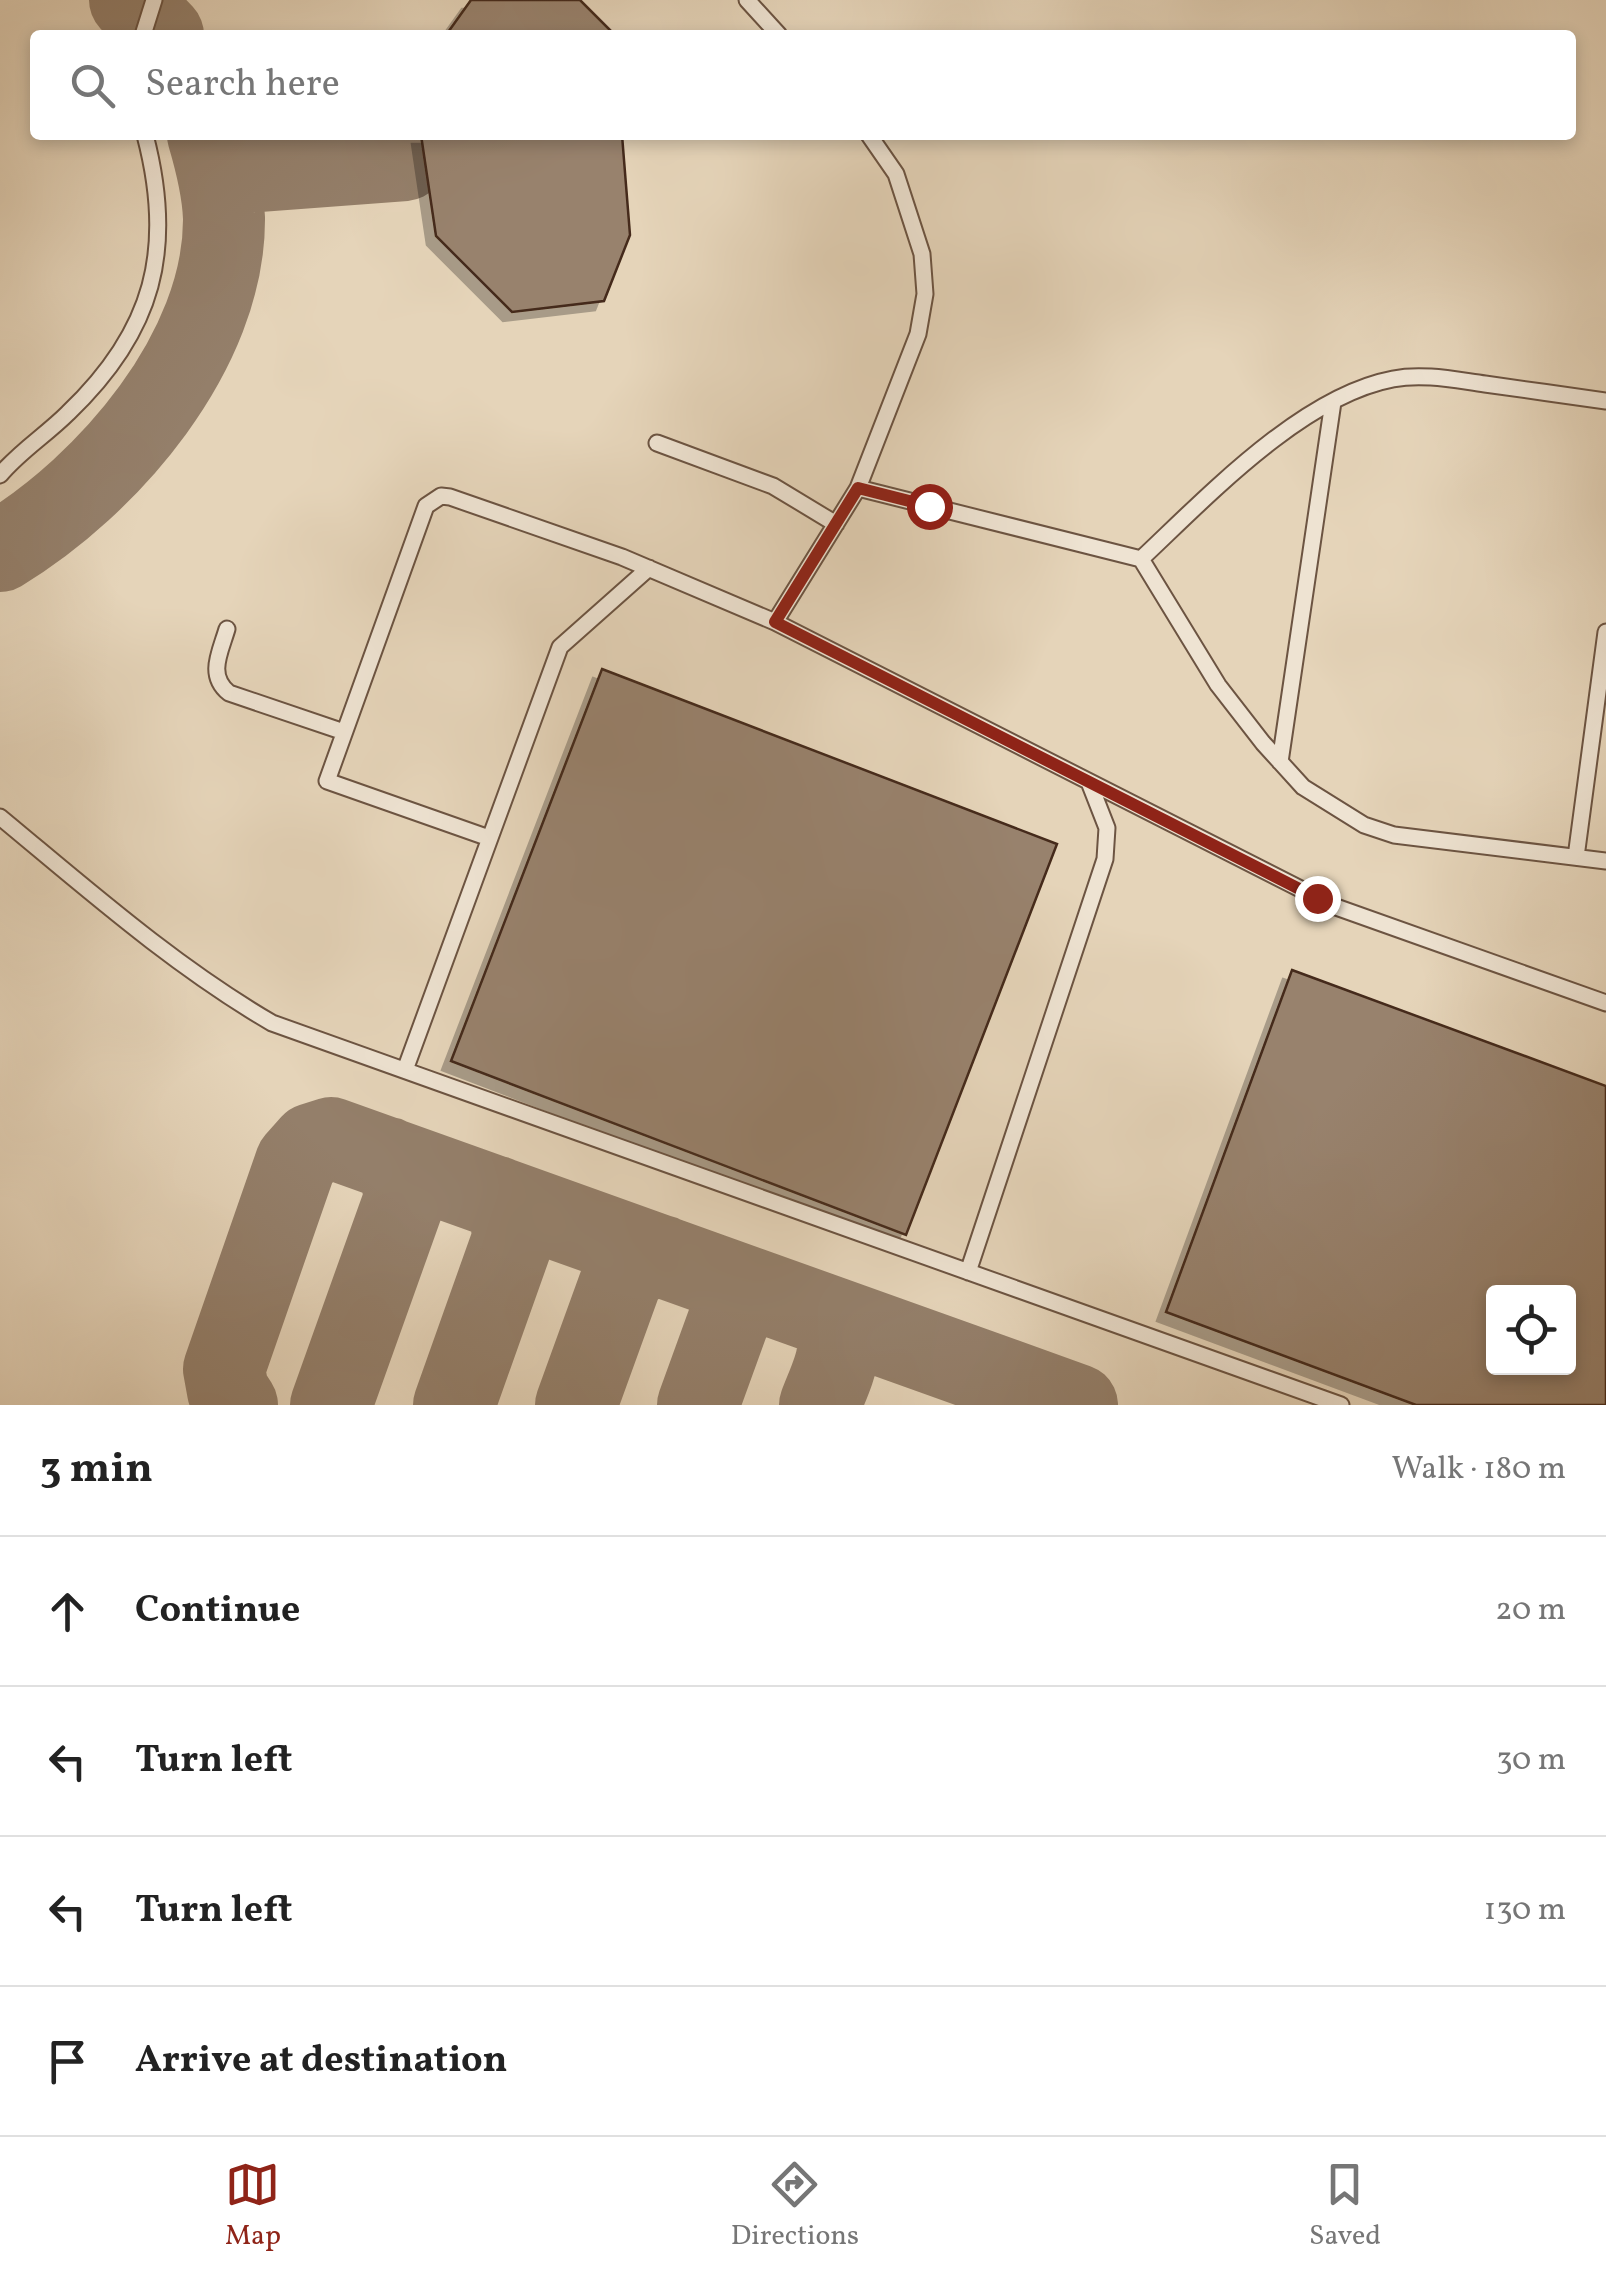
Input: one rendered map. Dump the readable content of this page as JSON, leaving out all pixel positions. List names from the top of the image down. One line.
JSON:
{"page":{"search":"Search here","heading":["3 min","Walk · 180 m"],"list":[["Continue","20 m"],["Turn left","30 m"],["Turn left","130 m"],"Arrive at destination"],"nav":["Map","Directions","Saved"]}}
